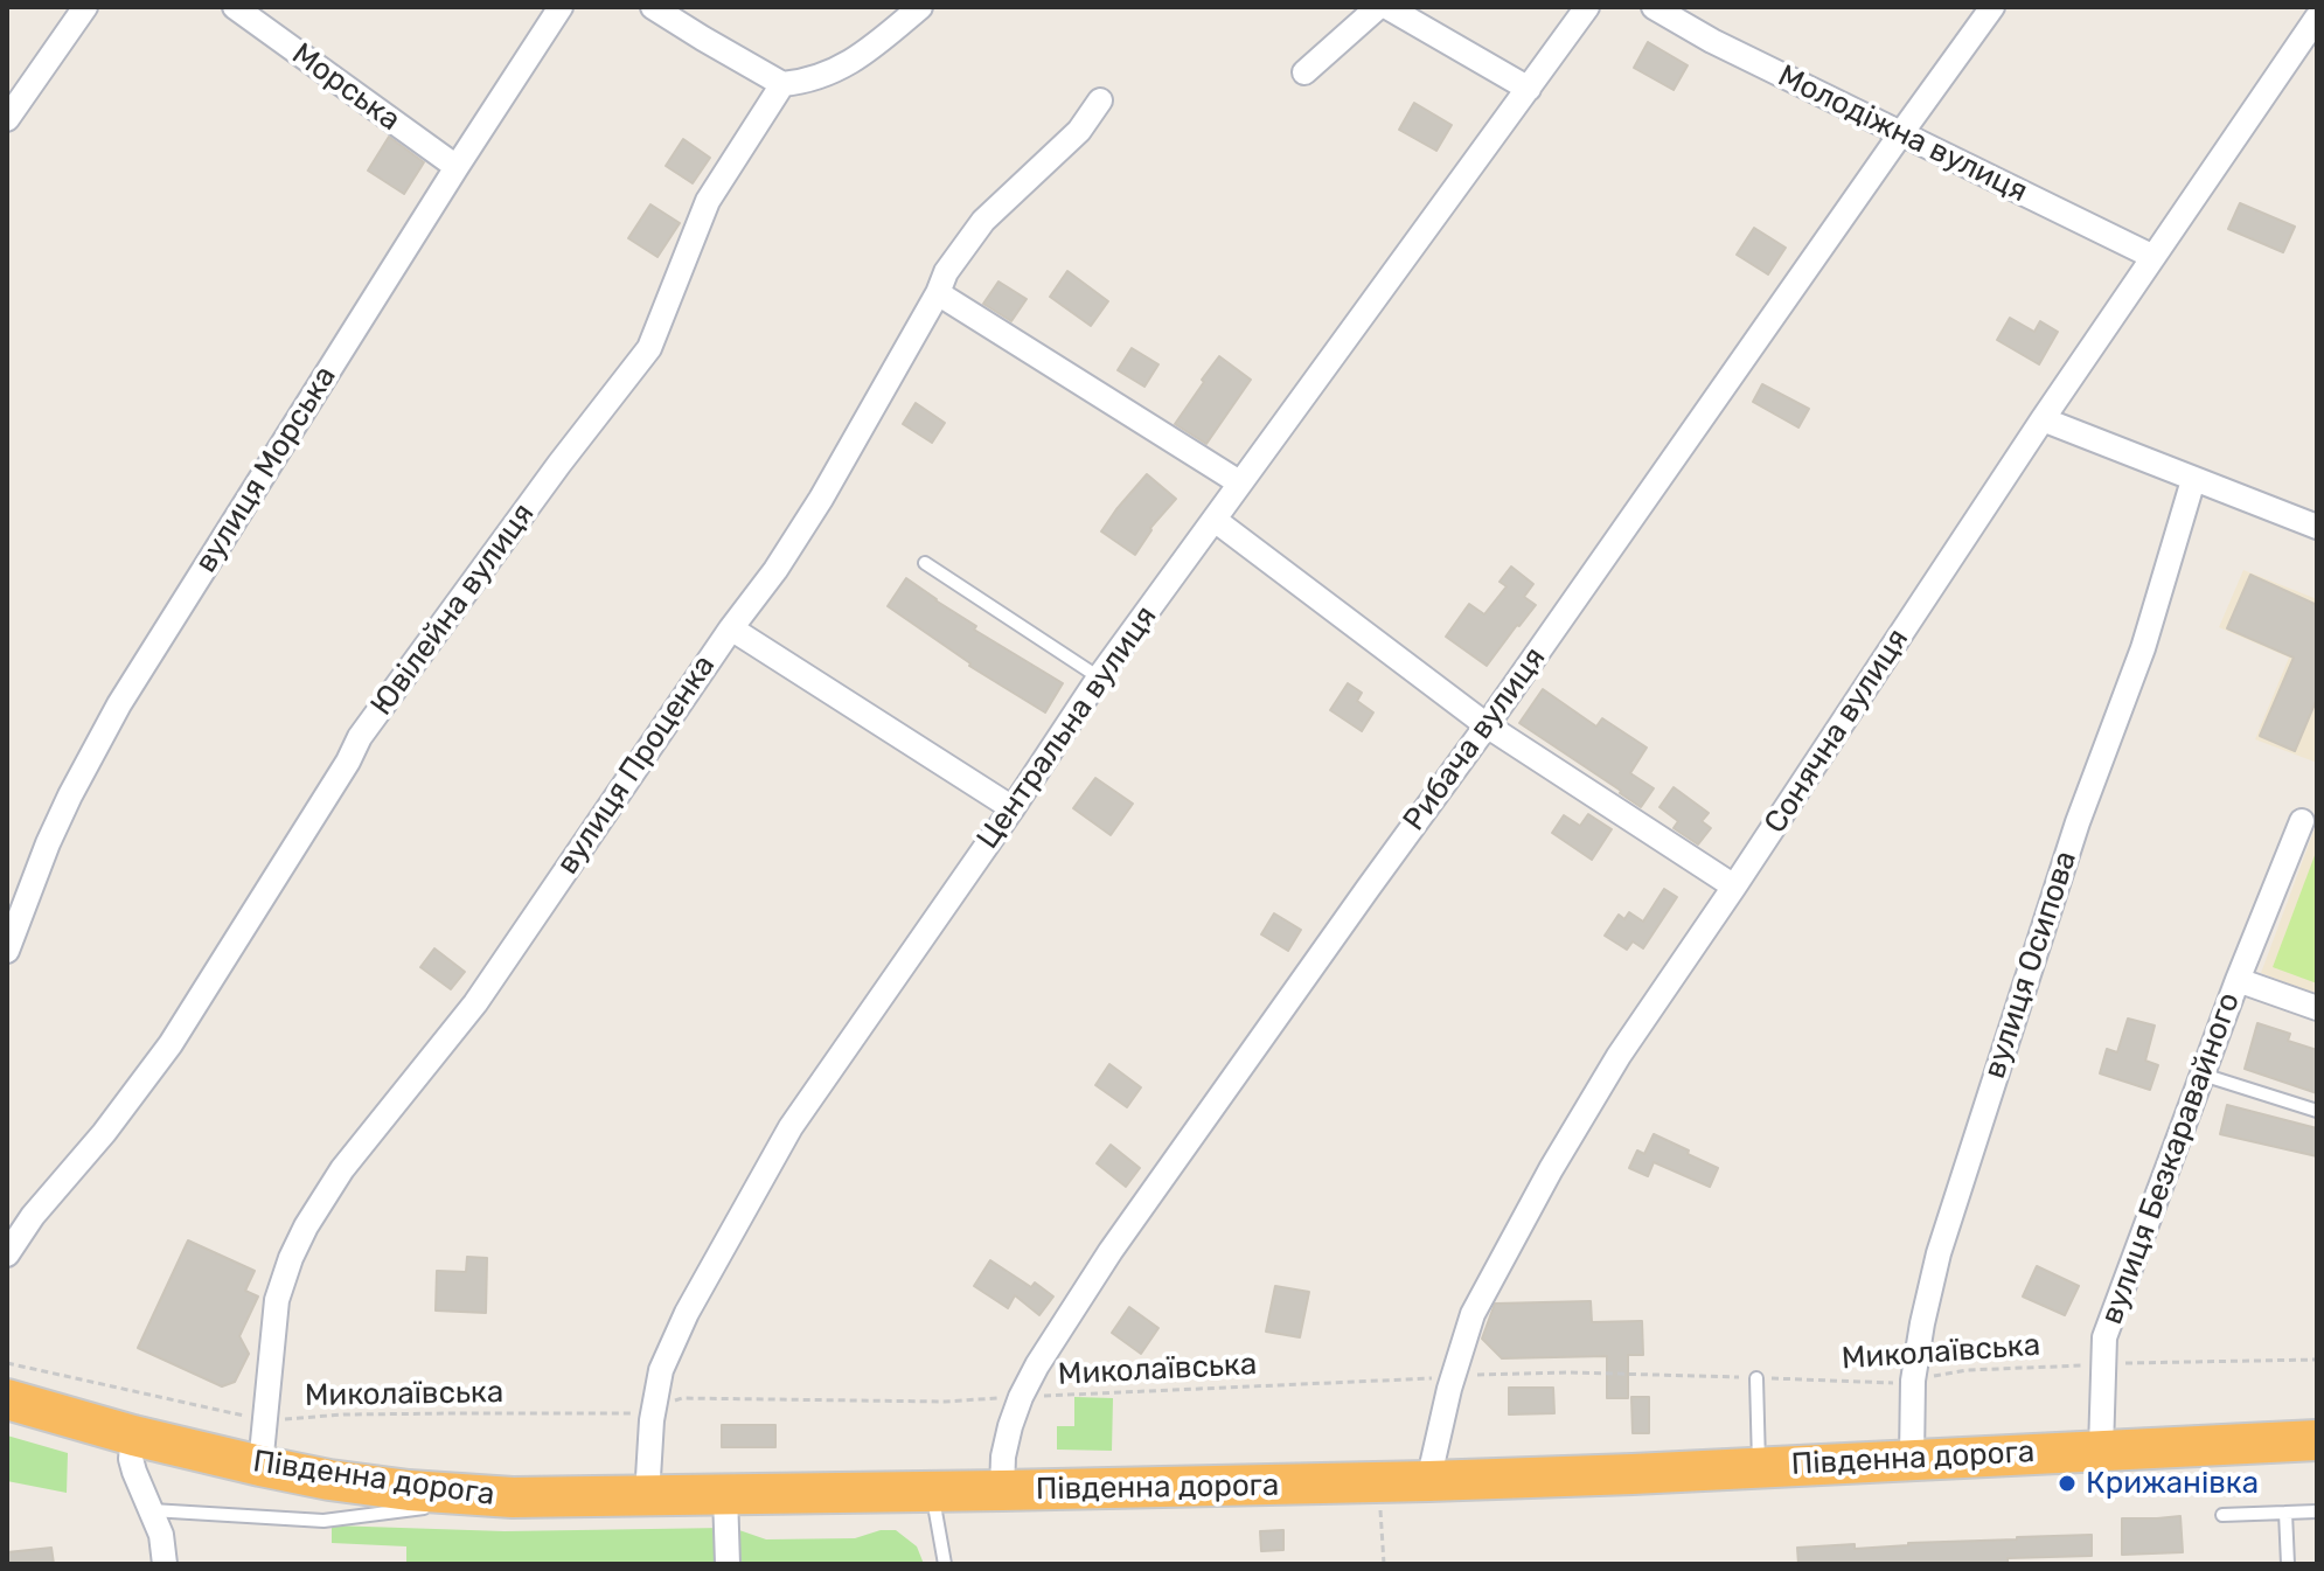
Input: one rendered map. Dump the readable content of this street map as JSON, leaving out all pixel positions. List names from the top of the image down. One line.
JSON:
{"streets":{"highway":["Південна дорога"],"street":["Морська","Молодіжна вулиця","вулиця Морська","Ювілейна вулиця","Центральна вулиця","Сонячна вулиця","Рибача вулиця","вулиця Проценка","вулиця Осипова","вулиця Безкаравайного"],"path":["Миколаївська"]},"crossings":[["Морська","вулиця Морська"],["Молодіжна вулиця","Сонячна вулиця"],["Молодіжна вулиця","Рибача вулиця"],["Центральна вулиця","Миколаївська"],["Центральна вулиця","Південна дорога"],["Сонячна вулиця","Миколаївська"],["Сонячна вулиця","Південна дорога"],["Рибача вулиця","Миколаївська"],["Рибача вулиця","Південна дорога"],["вулиця Проценка","Миколаївська"],["вулиця Проценка","Південна дорога"],["вулиця Осипова","Миколаївська"],["вулиця Осипова","Південна дорога"],["вулиця Безкаравайного","Миколаївська"],["вулиця Безкаравайного","Південна дорога"]],"places":["Крижанiвка"]}
